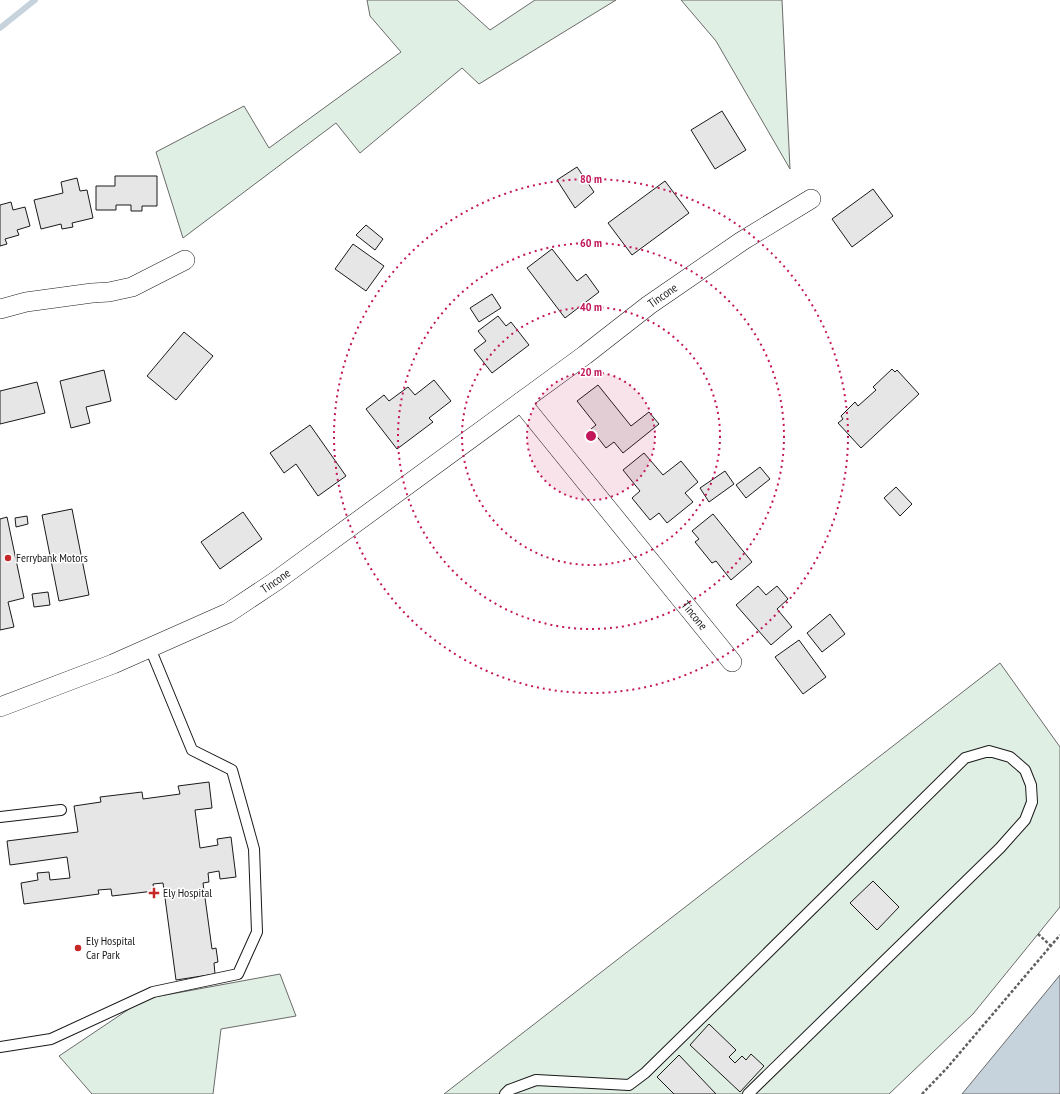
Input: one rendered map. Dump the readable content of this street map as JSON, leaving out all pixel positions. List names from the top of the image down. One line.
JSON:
{"streets":{"street":["Tincone"]},"places":{"other":["Ferrybank Motors","Ely Hospital Car Park"],"health":["Ely Hospital"]},"rings":["80 m","60 m","40 m","20 m"]}
